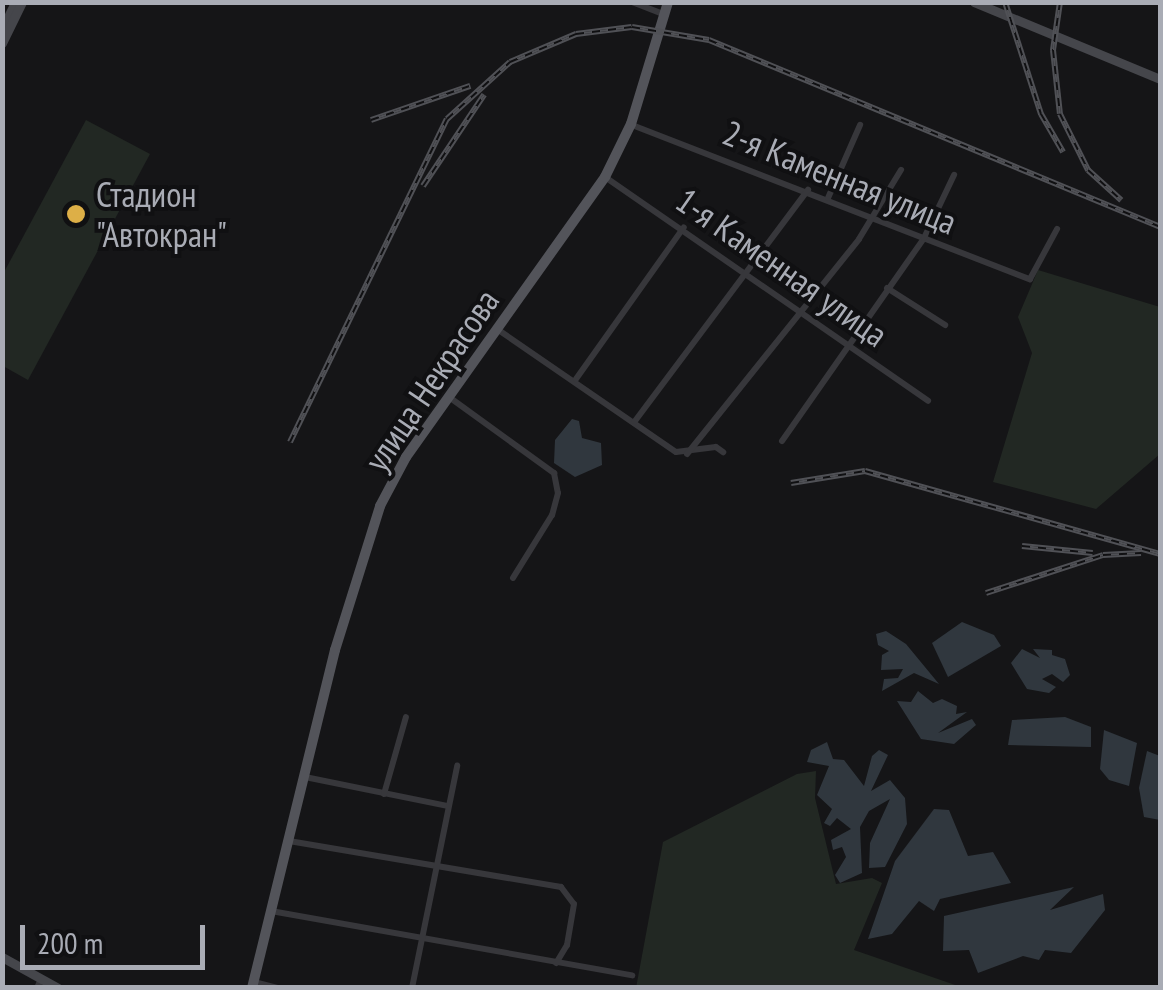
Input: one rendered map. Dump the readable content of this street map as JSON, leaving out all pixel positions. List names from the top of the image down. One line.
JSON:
{"streets":{"main road":["улица Некрасова"],"street":["2-я Каменная улица","1-я Каменная улица"]},"crossings":[["2-я Каменная улица","улица Некрасова"],["1-я Каменная улица","улица Некрасова"]],"places":["Стадион \"Автокран\""],"scale_bar":"200 m"}
